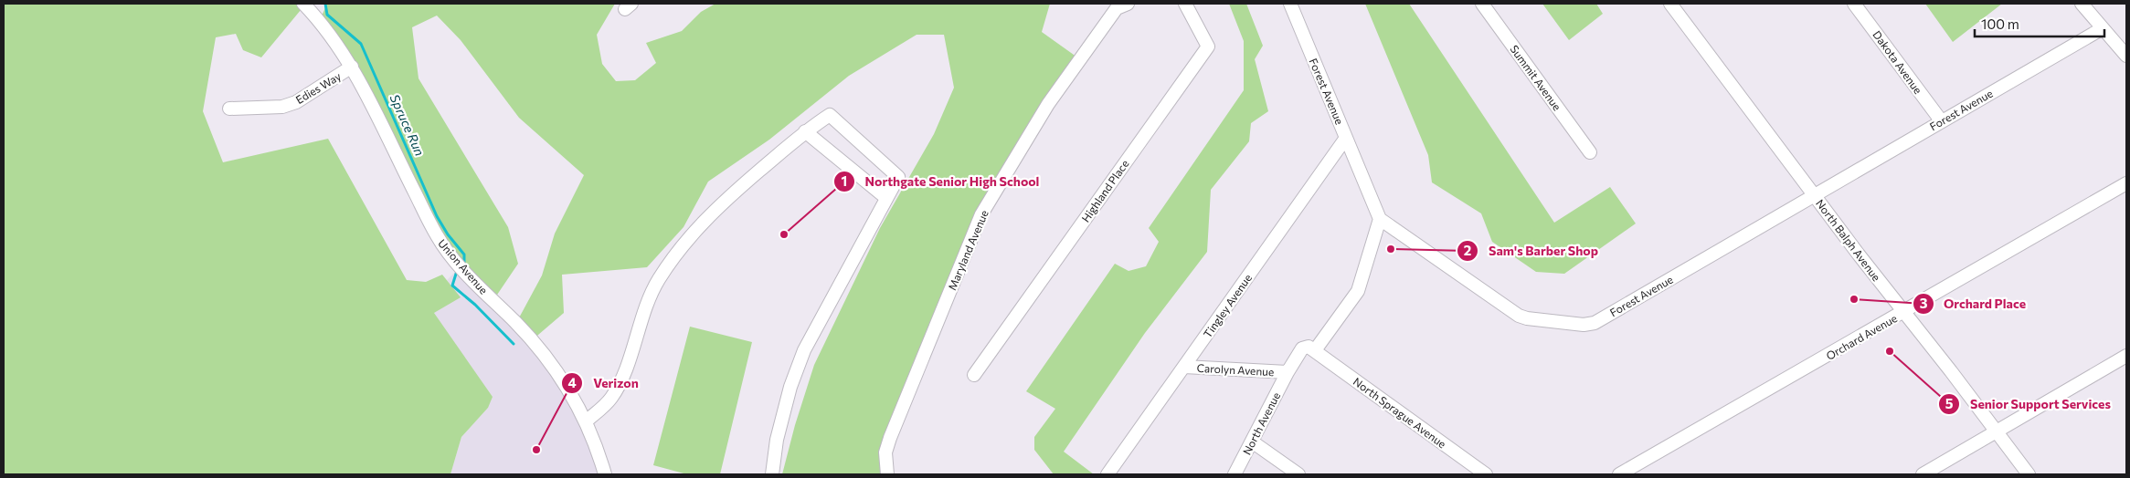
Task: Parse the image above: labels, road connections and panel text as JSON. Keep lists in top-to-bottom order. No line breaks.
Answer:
{"streets":{"street":["Dakota Avenue","Summit Avenue","Edies Way","Forest Avenue","Highland Place","North Balph Avenue","Maryland Avenue","Union Avenue","Tingley Avenue","Orchard Avenue","Carolyn Avenue","North Sprague Avenue","North Avenue"]},"crossings":[["Dakota Avenue","Forest Avenue"],["Edies Way","Union Avenue"],["Forest Avenue","North Balph Avenue"],["Forest Avenue","Tingley Avenue"],["North Balph Avenue","Orchard Avenue"],["Tingley Avenue","Carolyn Avenue"],["Carolyn Avenue","North Sprague Avenue"],["Carolyn Avenue","North Avenue"]],"water":["Spruce Run"],"places":["Northgate Senior High School","Sam's Barber Shop","Orchard Place","Senior Support Services","Verizon"],"scale_bar":"100 m"}
